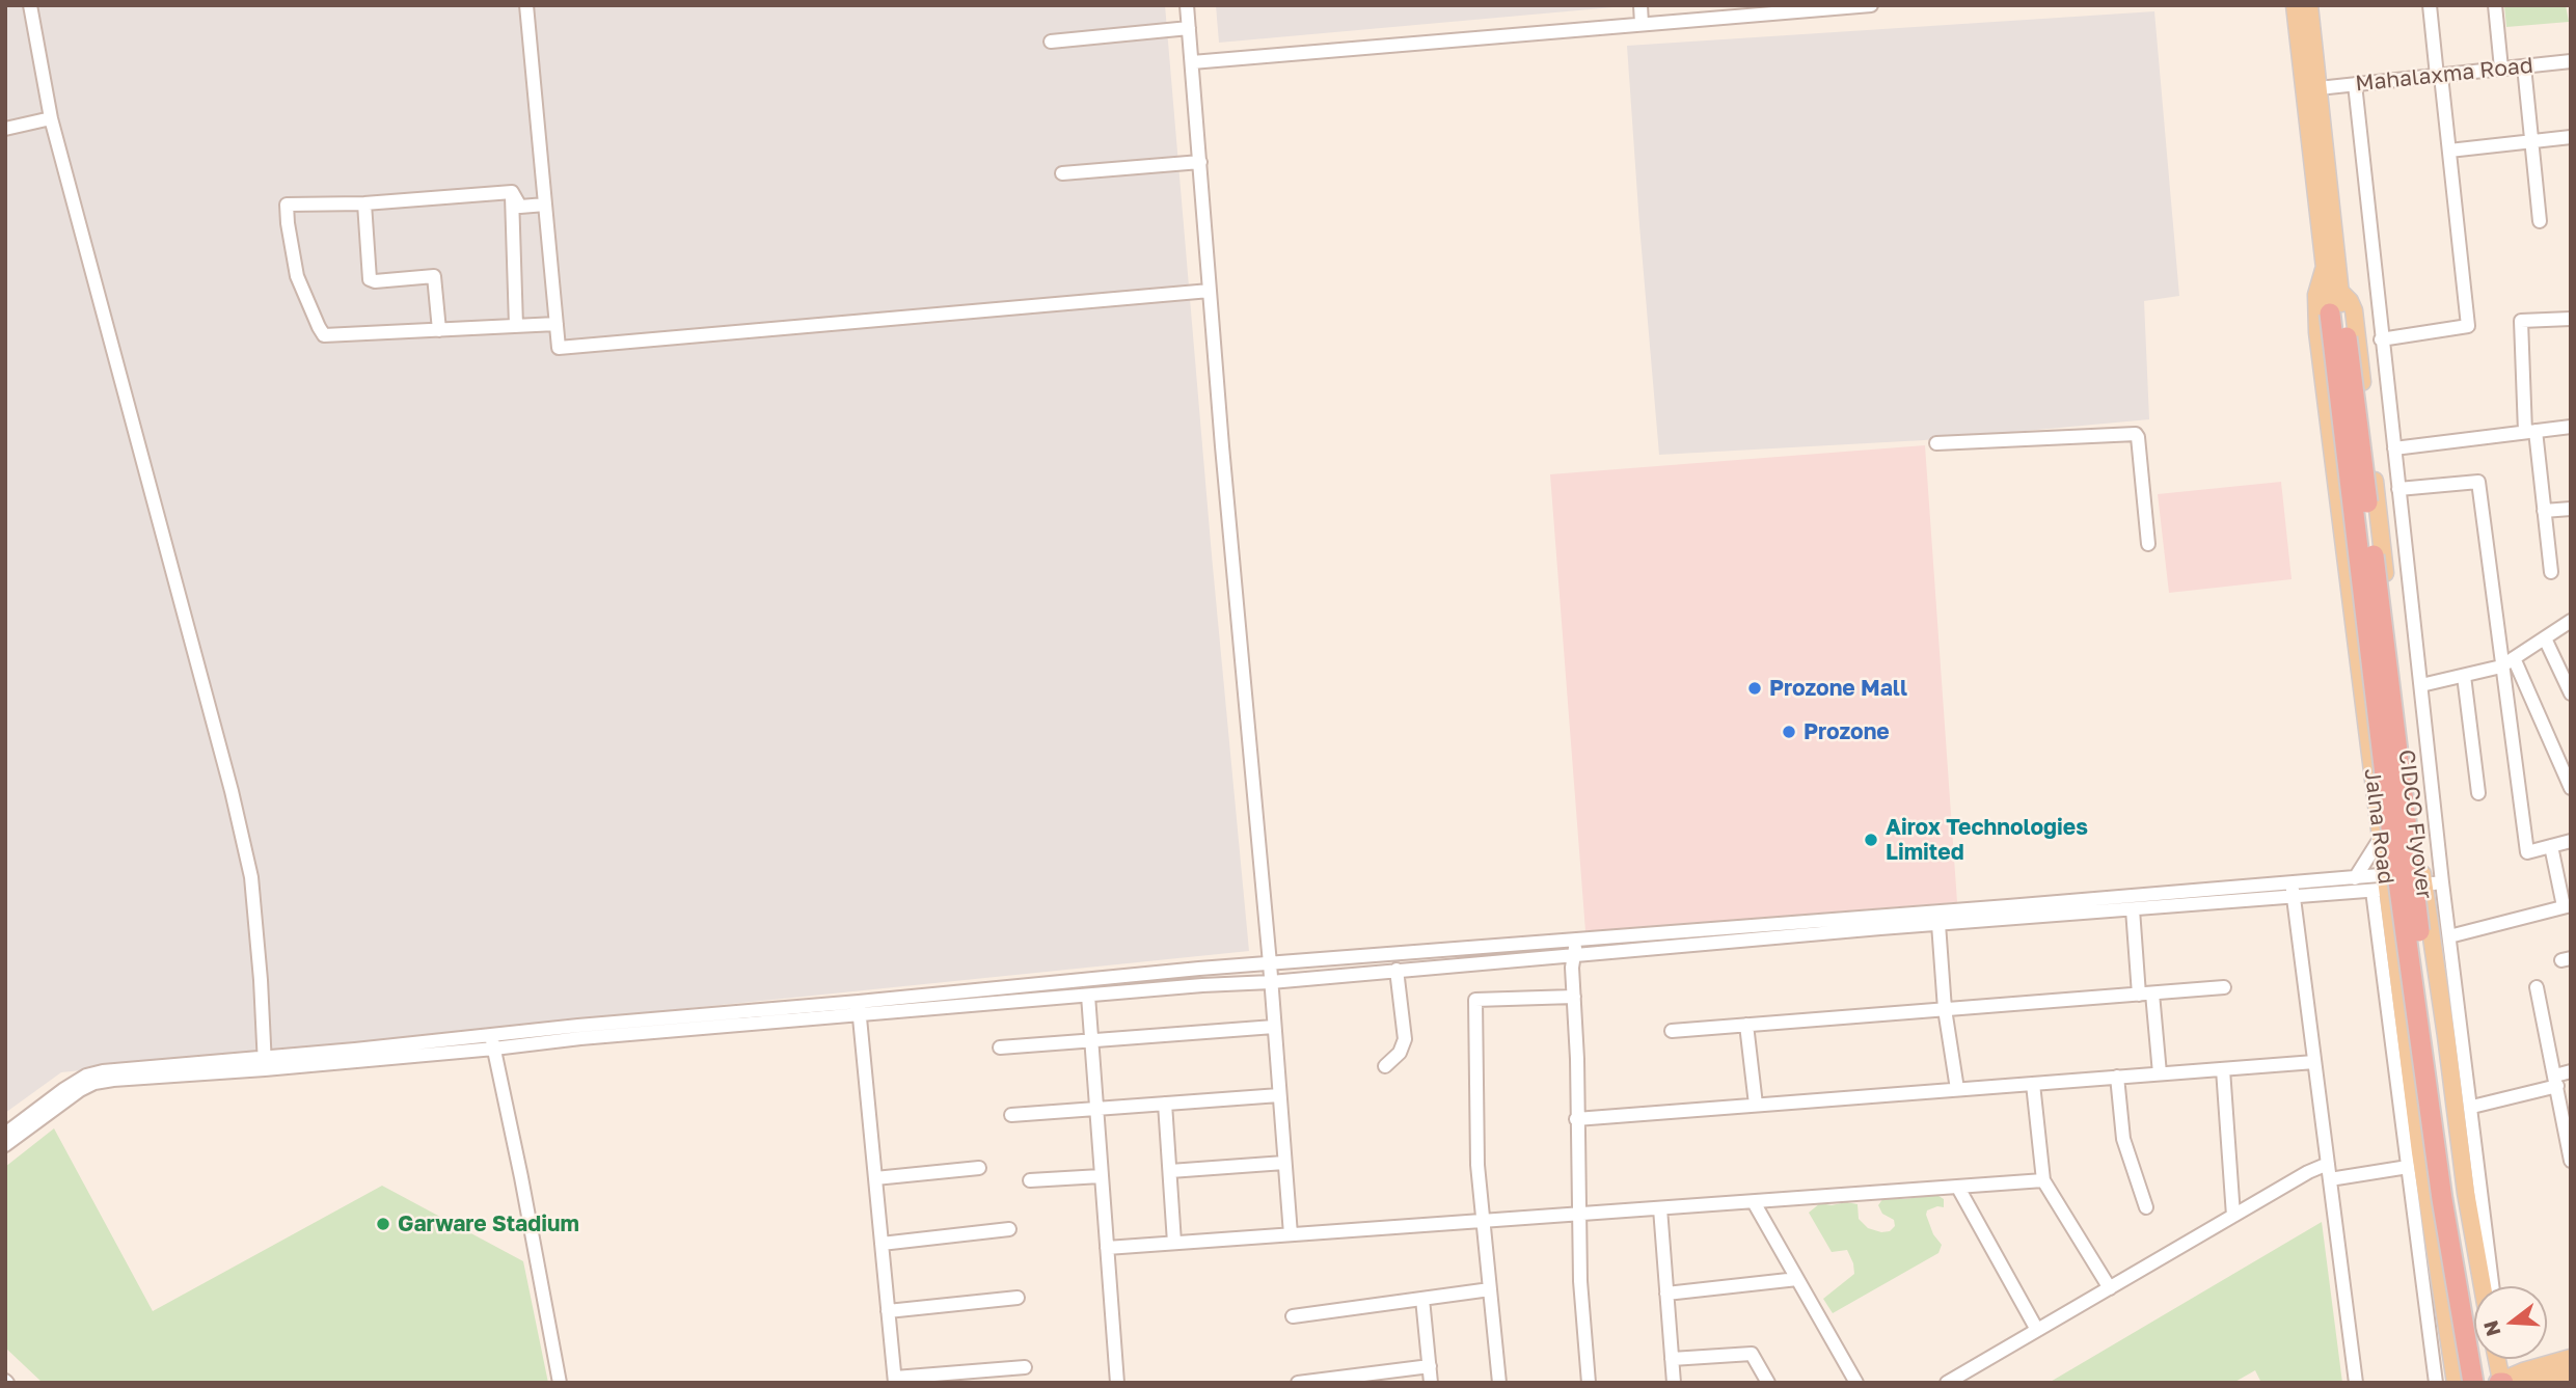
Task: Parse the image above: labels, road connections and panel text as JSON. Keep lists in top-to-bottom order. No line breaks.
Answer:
{"streets":{"highway":["CIDCO Flyover"],"main road":["Jalna Road"],"street":["Mahalaxma Road"]},"crossings":[["Mahalaxma Road","CIDCO Flyover"],["CIDCO Flyover","Jalna Road"]],"places":["Prozone Mall","Prozone","Airox Technologies Limited","Garware Stadium"],"north":"left"}
